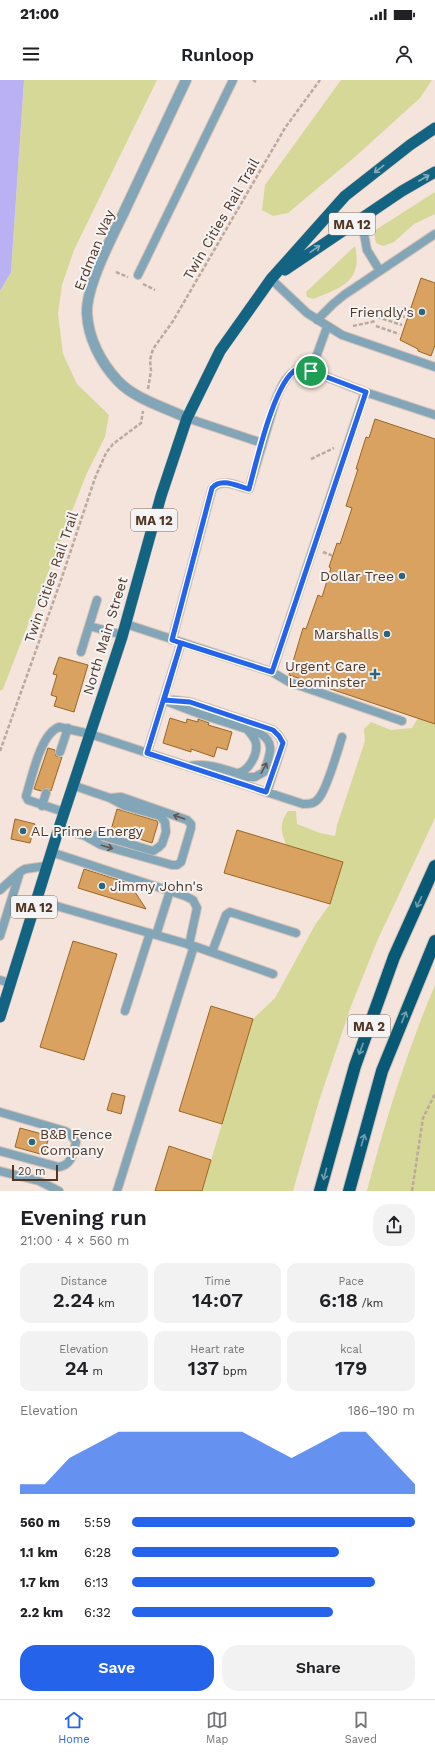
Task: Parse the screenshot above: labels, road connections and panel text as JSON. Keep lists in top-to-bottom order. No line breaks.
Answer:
{"streets":{"highway":["MA 12","North Main Street","MA 2"],"street":["Erdman Way"],"path":["Twin Cities Rail Trail"]},"crossings":[["Erdman Way","North Main Street"]],"places":{"other":["Friendly's","Dollar Tree","Marshalls","AL Prime Energy","Jimmy John's","B&B Fence Company"],"health":["Urgent Care Leominster"]},"scale_bar":"20 m","page":{"status":"21:00","header":"Runloop","scale":"20 m","heading":["Evening run","21:00 · 4 × 560 m"],"stats":[["Distance","2.24 km"],["Time","14:07"],["Pace","6:18 /km"],["Elevation","24 m"],["Heart rate","137 bpm"],["kcal","179"]],"chart":["Elevation","186–190 m"],"list":[{"name":"560 m","note":"5:59"},{"name":"1.1 km","note":"6:28"},{"name":"1.7 km","note":"6:13"},{"name":"2.2 km","note":"6:32"}],"buttons":["Save","Share"],"tabs":["Home","Map","Saved"]}}
